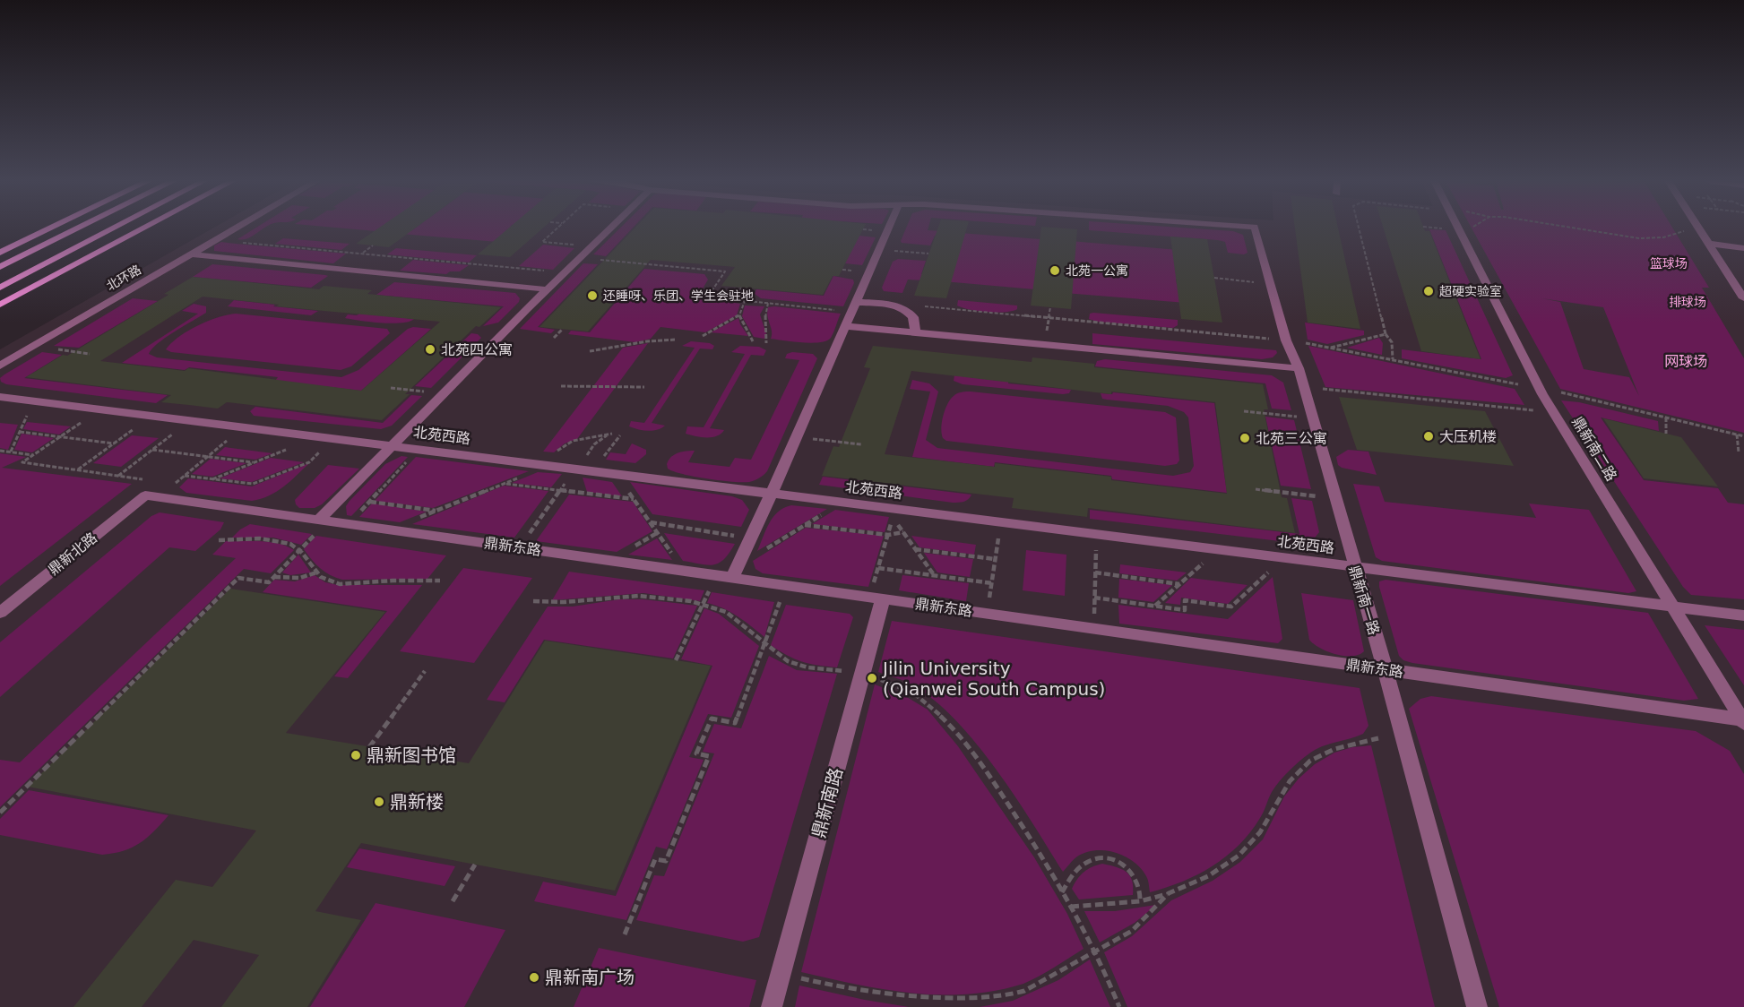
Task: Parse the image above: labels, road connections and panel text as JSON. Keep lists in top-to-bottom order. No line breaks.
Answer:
{"streets":{"lane":["北环路","北苑西路","鼎新南二路","鼎新东路","鼎新北路","鼎新南一路","鼎新南路"]},"crossings":[["北苑西路","鼎新南二路"],["北苑西路","鼎新南一路"],["鼎新南二路","鼎新东路"],["鼎新东路","鼎新北路"],["鼎新东路","鼎新南一路"],["鼎新东路","鼎新南路"]],"parks":["篮球场","排球场","网球场"],"places":["北苑一公寓","超硬实验室","还睡呀、乐团、学生会驻地","北苑四公寓","大压机楼","北苑三公寓","Jilin University (Qianwei South Campus)","鼎新图书馆","鼎新楼","鼎新南广场"]}
